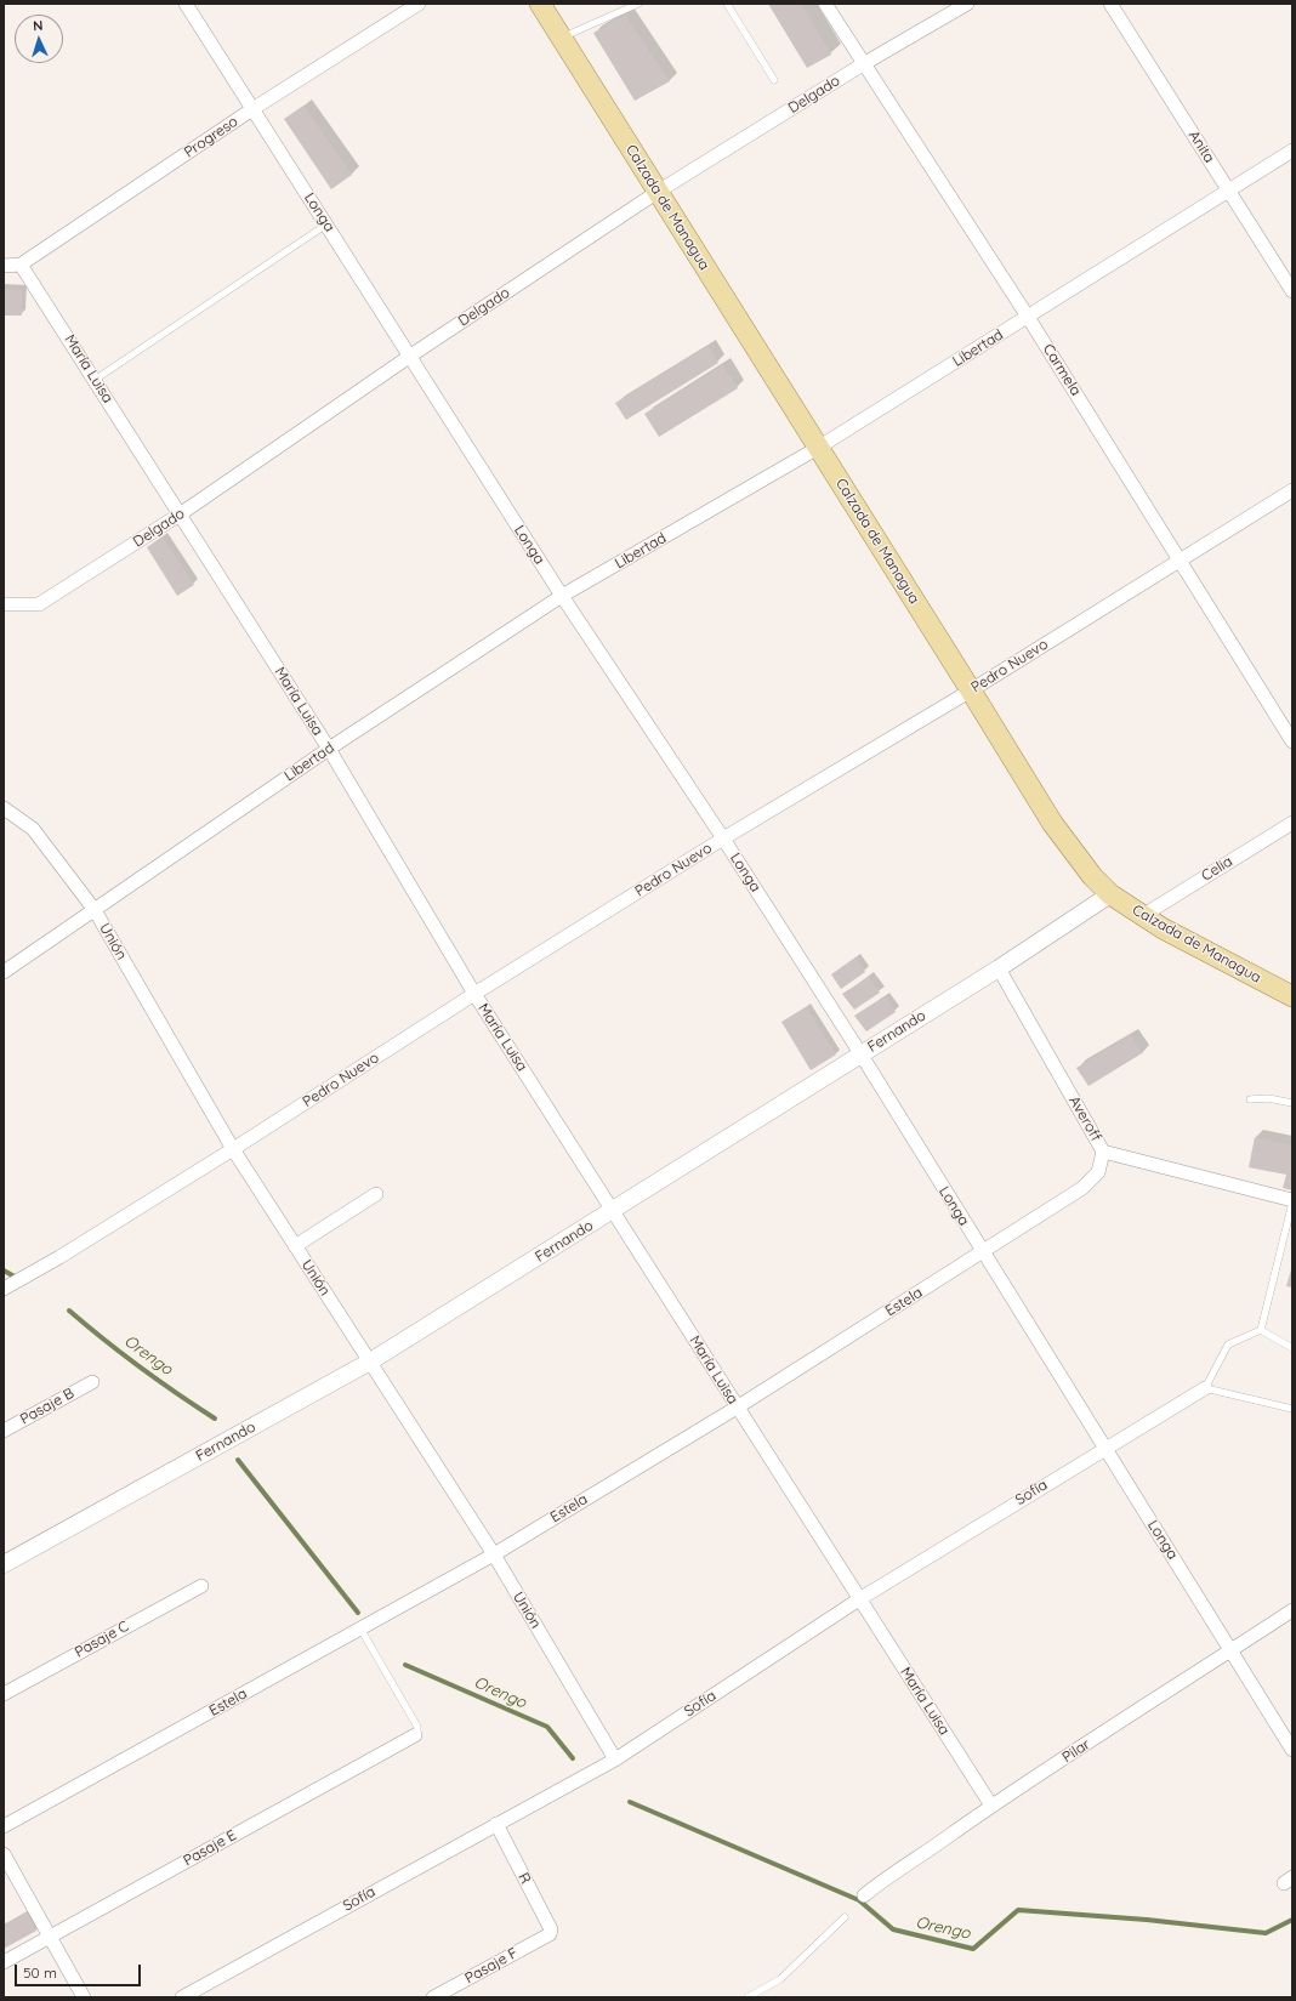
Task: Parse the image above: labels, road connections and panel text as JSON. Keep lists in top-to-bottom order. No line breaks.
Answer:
{"streets":{"main road":["Calzada de Managua"],"street":["Delgado","Progreso","Anita","Longa","Libertad","María Luisa","Carmela","Pedro Nuevo","Celia","Unión","Fernando","Averoff","Estela","Pasaje B","Sofía","Pasaje C","Pilar","Pasaje E","R","Pasaje F"]},"crossings":[["Delgado","Calzada de Managua"],["Delgado","Longa"],["Delgado","María Luisa"],["Delgado","Carmela"],["Progreso","Longa"],["Progreso","María Luisa"],["Anita","Libertad"],["Calzada de Managua","Libertad"],["Calzada de Managua","Pedro Nuevo"],["Calzada de Managua","Celia"],["Calzada de Managua","Fernando"],["Longa","Libertad"],["Longa","Pedro Nuevo"],["Longa","Fernando"],["Longa","Estela"],["Longa","Sofía"],["Longa","Pilar"],["Libertad","María Luisa"],["Libertad","Carmela"],["Libertad","Unión"],["María Luisa","Pedro Nuevo"],["María Luisa","Fernando"],["María Luisa","Estela"],["María Luisa","Sofía"],["María Luisa","Pilar"],["Carmela","Pedro Nuevo"],["Pedro Nuevo","Unión"],["Unión","Fernando"],["Unión","Estela"],["Unión","Sofía"],["Fernando","Averoff"],["Averoff","Estela"],["Sofía","R"],["R","Pasaje F"]],"water":["Orengo"],"scale_bar":"50 m","north":"top"}
